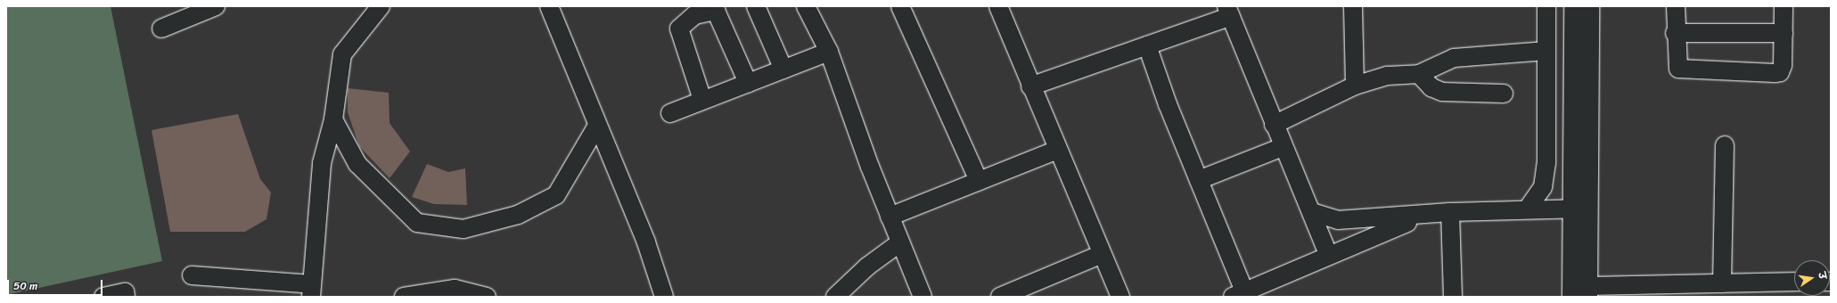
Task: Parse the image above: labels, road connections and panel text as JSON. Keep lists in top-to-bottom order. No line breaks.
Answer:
{"scale_bar":"50 m","north":"right"}
